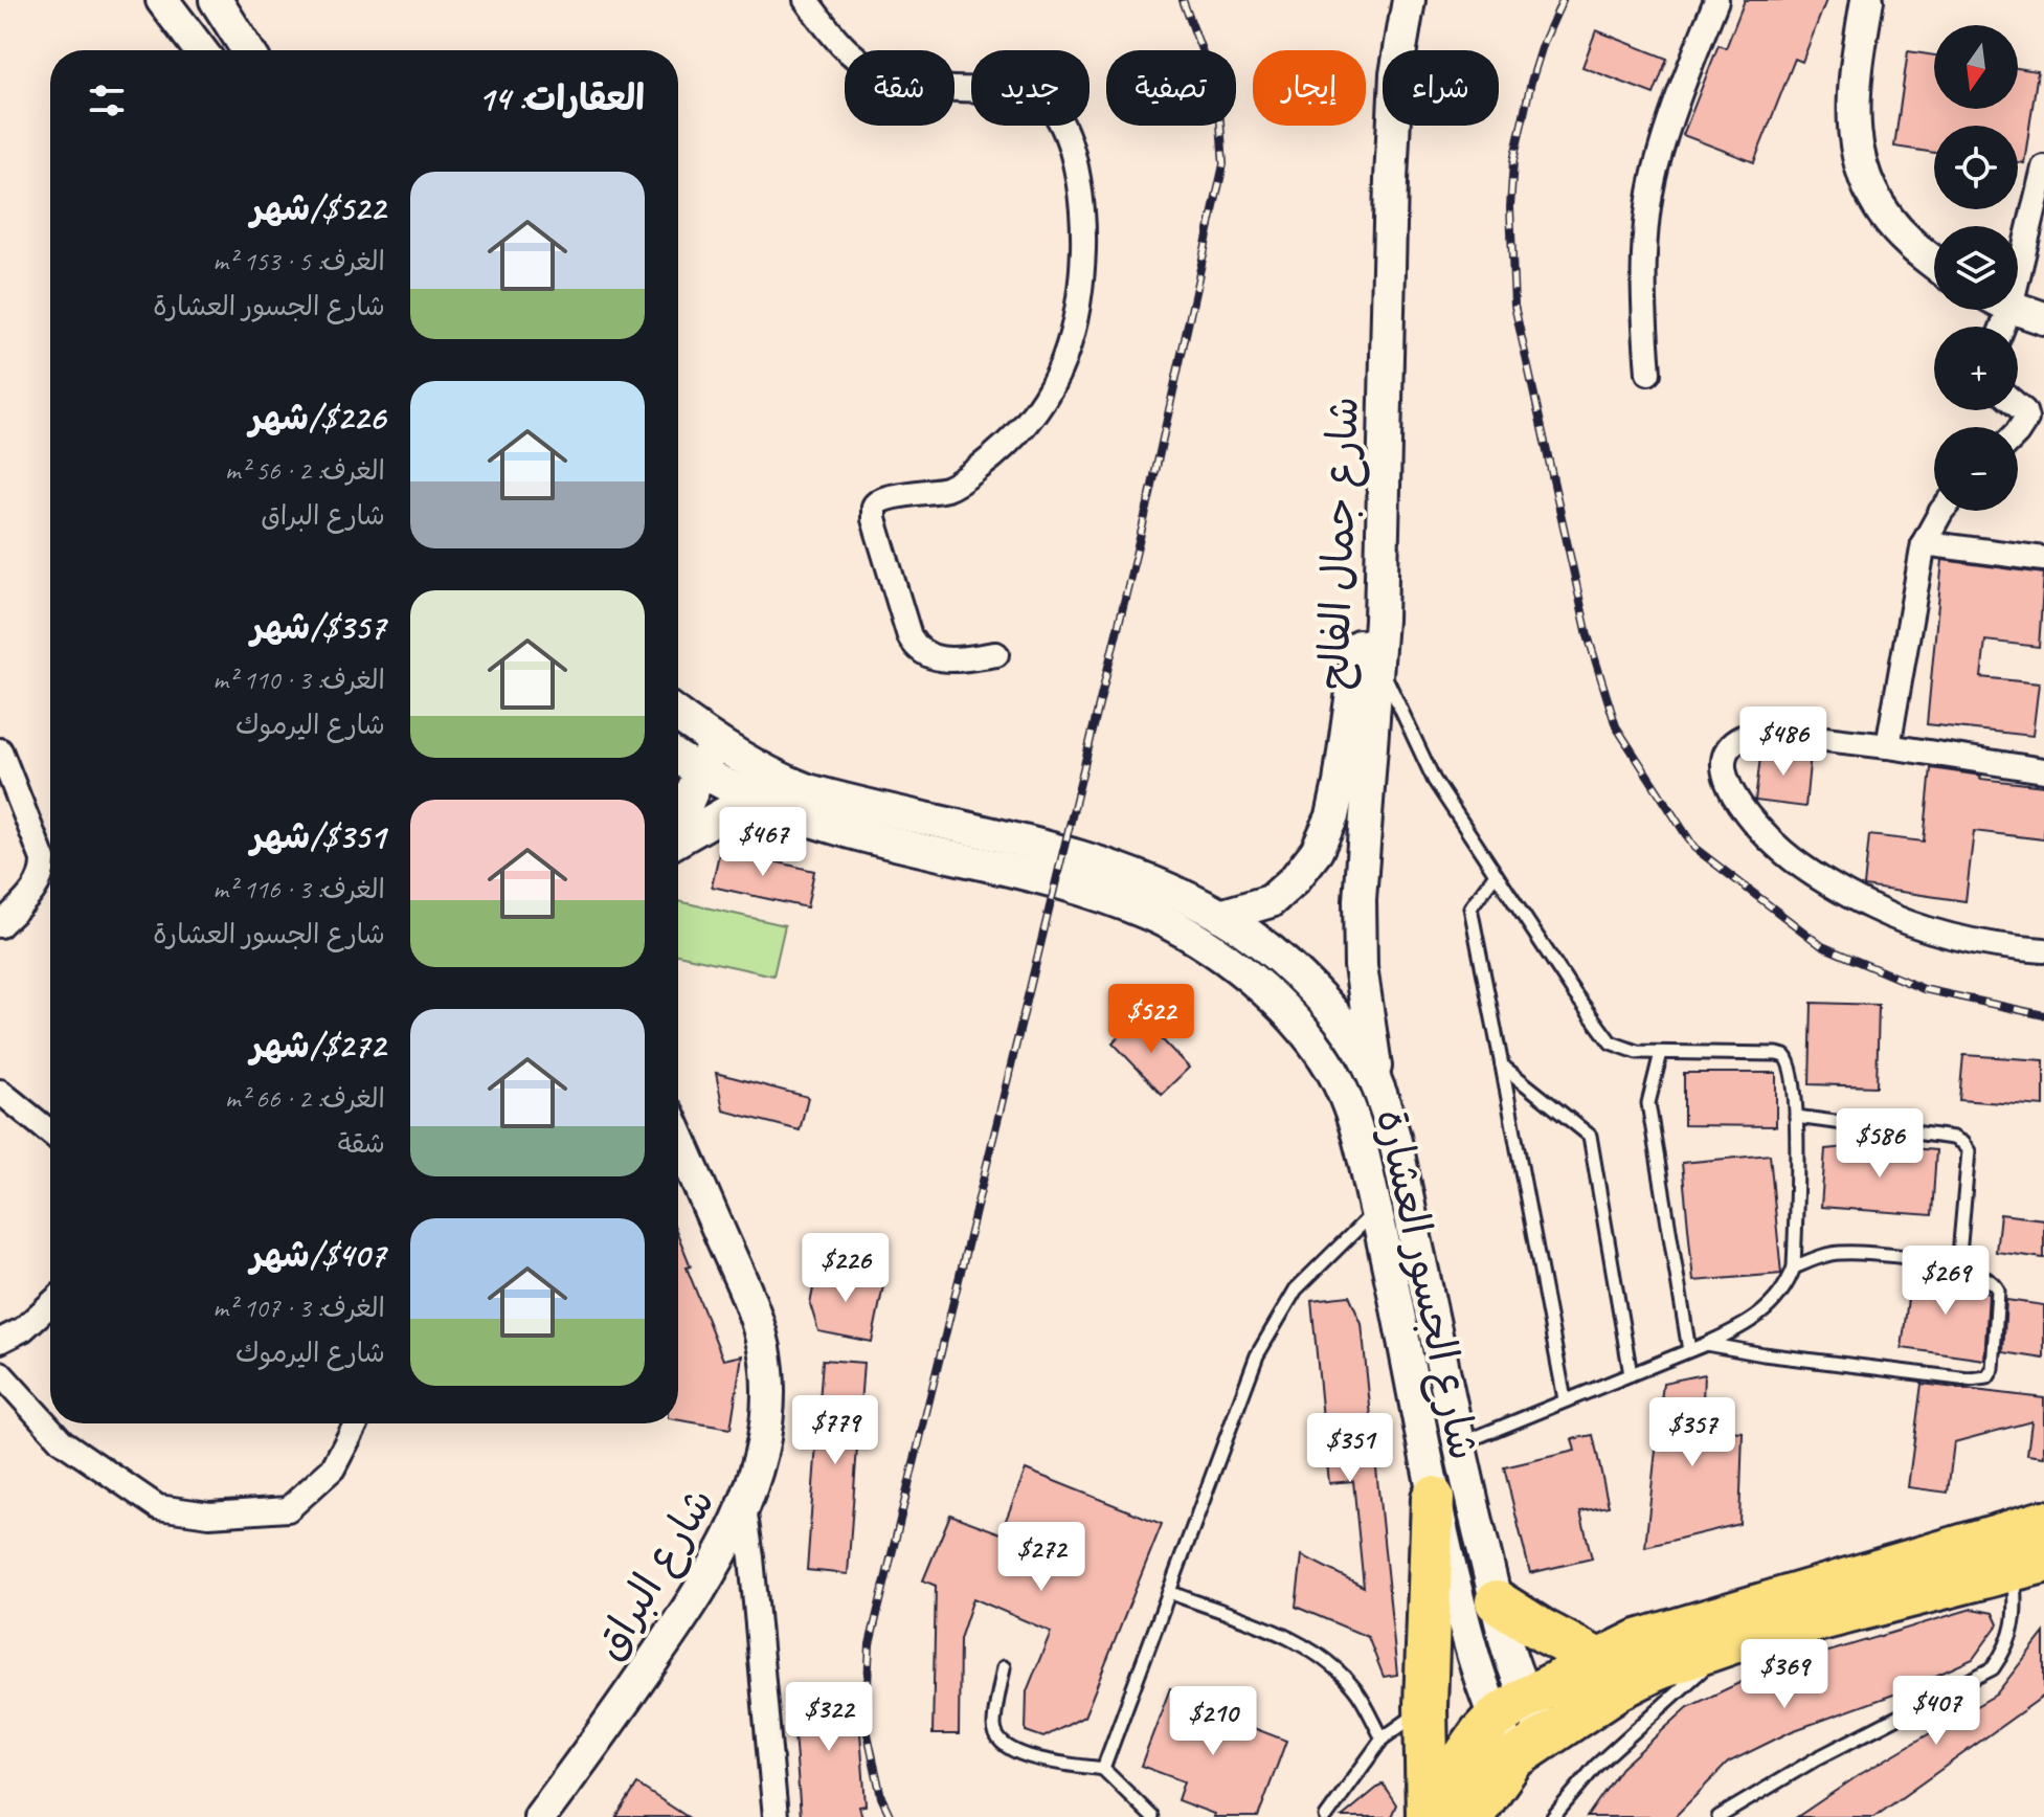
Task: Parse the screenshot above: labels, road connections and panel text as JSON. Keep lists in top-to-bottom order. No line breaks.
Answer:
{"streets":{"street":["شارع جمال الفالح","شارع الجسور العشارة","شارع البراق"]},"crossings":[["شارع جمال الفالح","شارع الجسور العشارة"]],"north":"bottom","page":{"map_buttons":["+","−"],"chip":["شراء","إيجار","تصفية","جديد","شقة"],"heading":"العقارات: 14","list":[{"name":"$522/شهر","note":"الغرف: 5 · 153 m² · شارع الجسور العشارة"},{"name":"$226/شهر","note":"الغرف: 2 · 56 m² · شارع البراق"},{"name":"$357/شهر","note":"الغرف: 3 · 110 m² · شارع اليرموك"},{"name":"$351/شهر","note":"الغرف: 3 · 116 m² · شارع الجسور العشارة"},{"name":"$272/شهر","note":"الغرف: 2 · 66 m² · شقة"},{"name":"$407/شهر","note":"الغرف: 3 · 107 m² · شارع اليرموك"}],"price":["$486","$467","$522","$586","$226","$269","$779","$357","$351","$272","$369","$407","$322","$210"]}}
